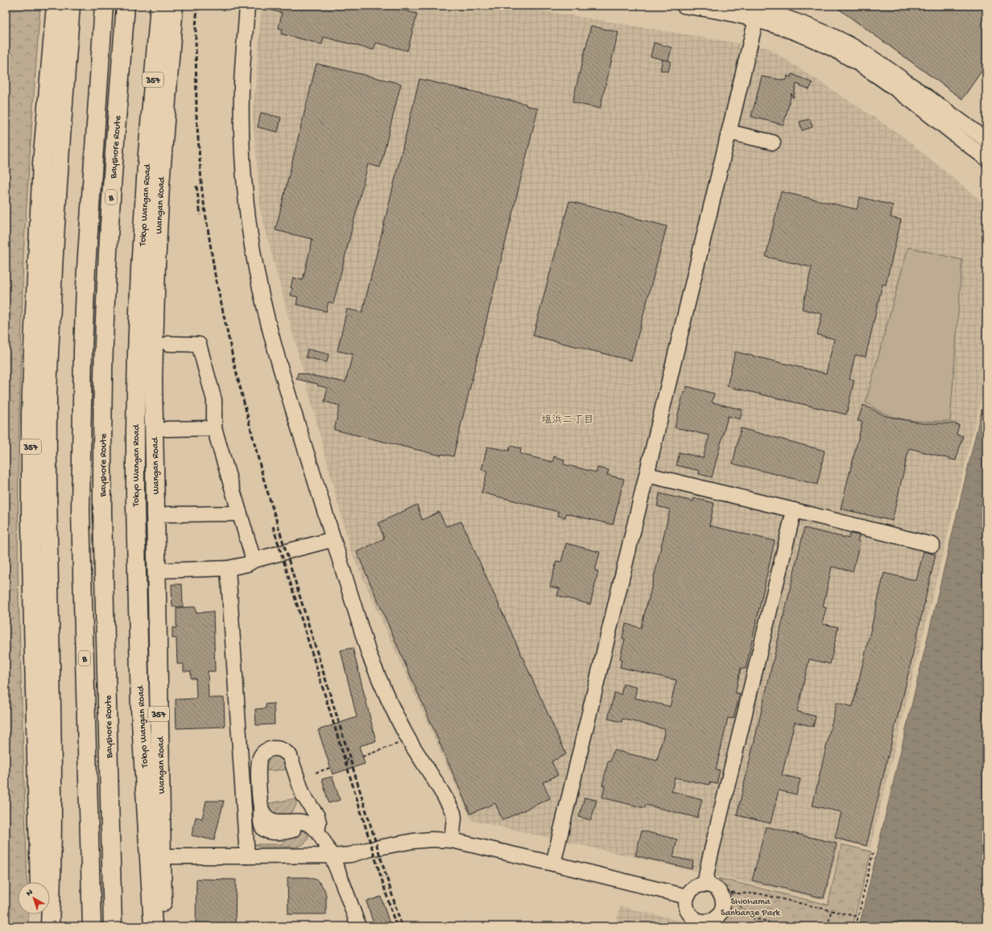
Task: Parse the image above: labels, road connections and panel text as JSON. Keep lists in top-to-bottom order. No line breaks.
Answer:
{"streets":{"highway":["357","Bayshore Route","B","Tokyo Wangan Road","Wangan Road"]},"districts":["塩浜二丁目"],"parks":["Shiohama Sanbanze Park"],"north":"top left"}
